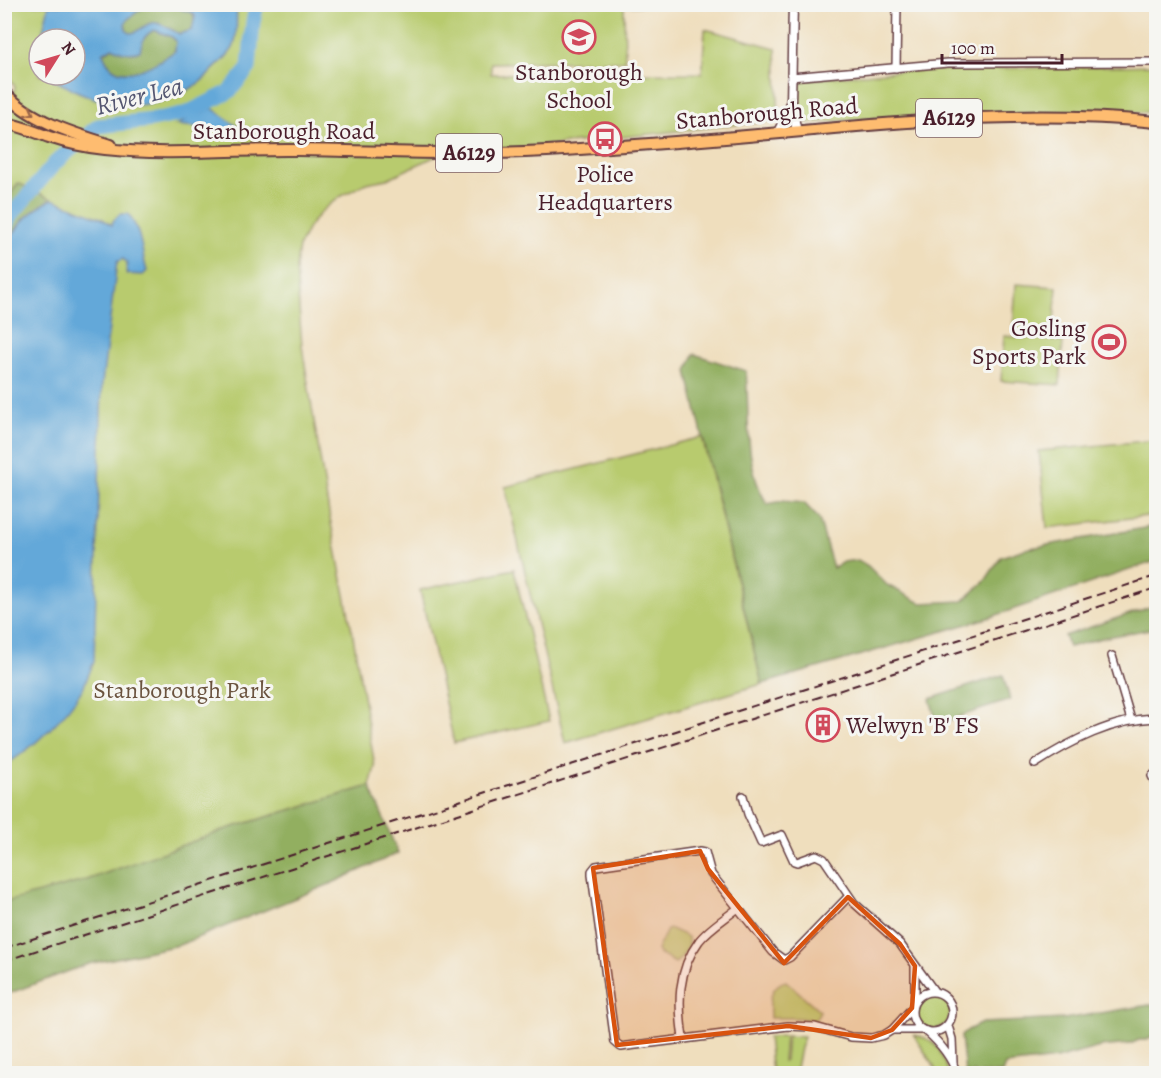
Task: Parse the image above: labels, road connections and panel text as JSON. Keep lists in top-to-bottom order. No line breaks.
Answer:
{"streets":{"main road":["Stanborough Road","A6129"]},"crossings":[["Stanborough Road","A6129"]],"water":["River Lea"],"parks":["Stanborough Park"],"places":{"school or university":["Stanborough School"],"bus stop":["Police Headquarters"],"sports":["Gosling Sports Park"],"building":["Welwyn 'B' FS"]},"scale_bar":"100 m","north":"top right"}
